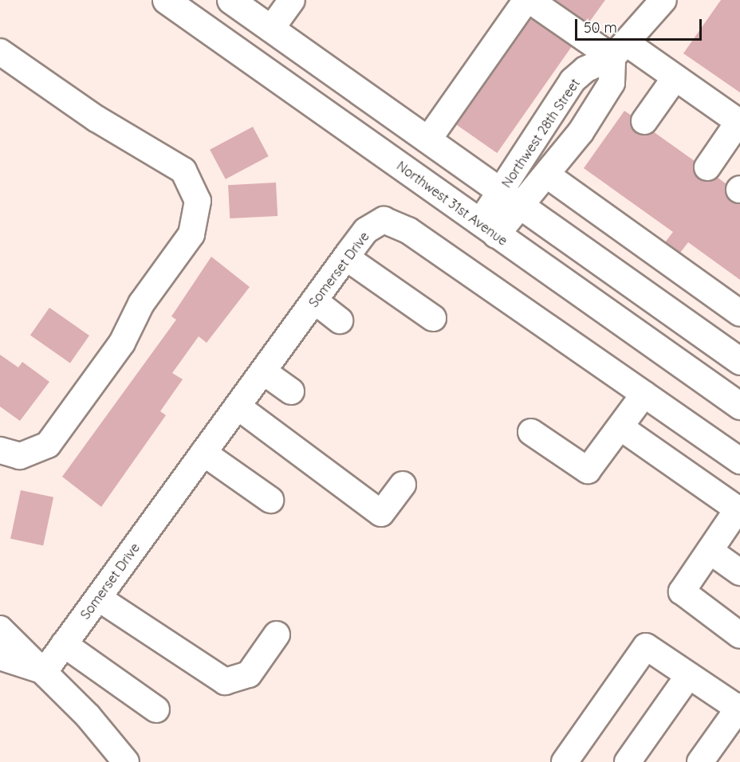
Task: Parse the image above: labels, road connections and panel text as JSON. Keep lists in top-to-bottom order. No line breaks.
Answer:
{"streets":{"main road":["Northwest 31st Avenue"],"street":["Northwest 28th Street","Somerset Drive"]},"crossings":[["Northwest 28th Street","Northwest 31st Avenue"]],"scale_bar":"50 m"}
